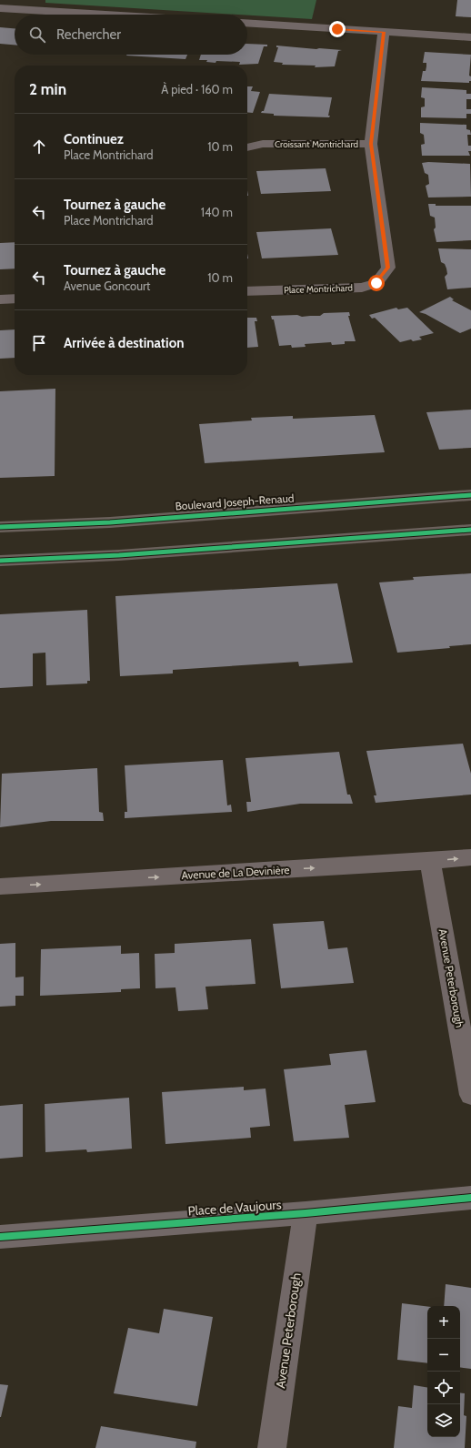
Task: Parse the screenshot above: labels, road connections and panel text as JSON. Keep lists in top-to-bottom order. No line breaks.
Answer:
{"streets":{"street":["Croissant Montrichard","Place Montrichard","Boulevard Joseph-Renaud","Avenue de La Devinière","Avenue Peterborough","Place de Vaujours"]},"crossings":[["Croissant Montrichard","Place Montrichard"],["Avenue de La Devinière","Avenue Peterborough"],["Avenue Peterborough","Place de Vaujours"]],"one_way":["Avenue de La Devinière"],"page":{"search":"Rechercher","heading":["2 min","À pied · 160 m"],"list":[["Continuez","Place Montrichard","10 m"],["Tournez à gauche","Place Montrichard","140 m"],["Tournez à gauche","Avenue Goncourt","10 m"],"Arrivée à destination"],"map_buttons":["+","−"]}}
